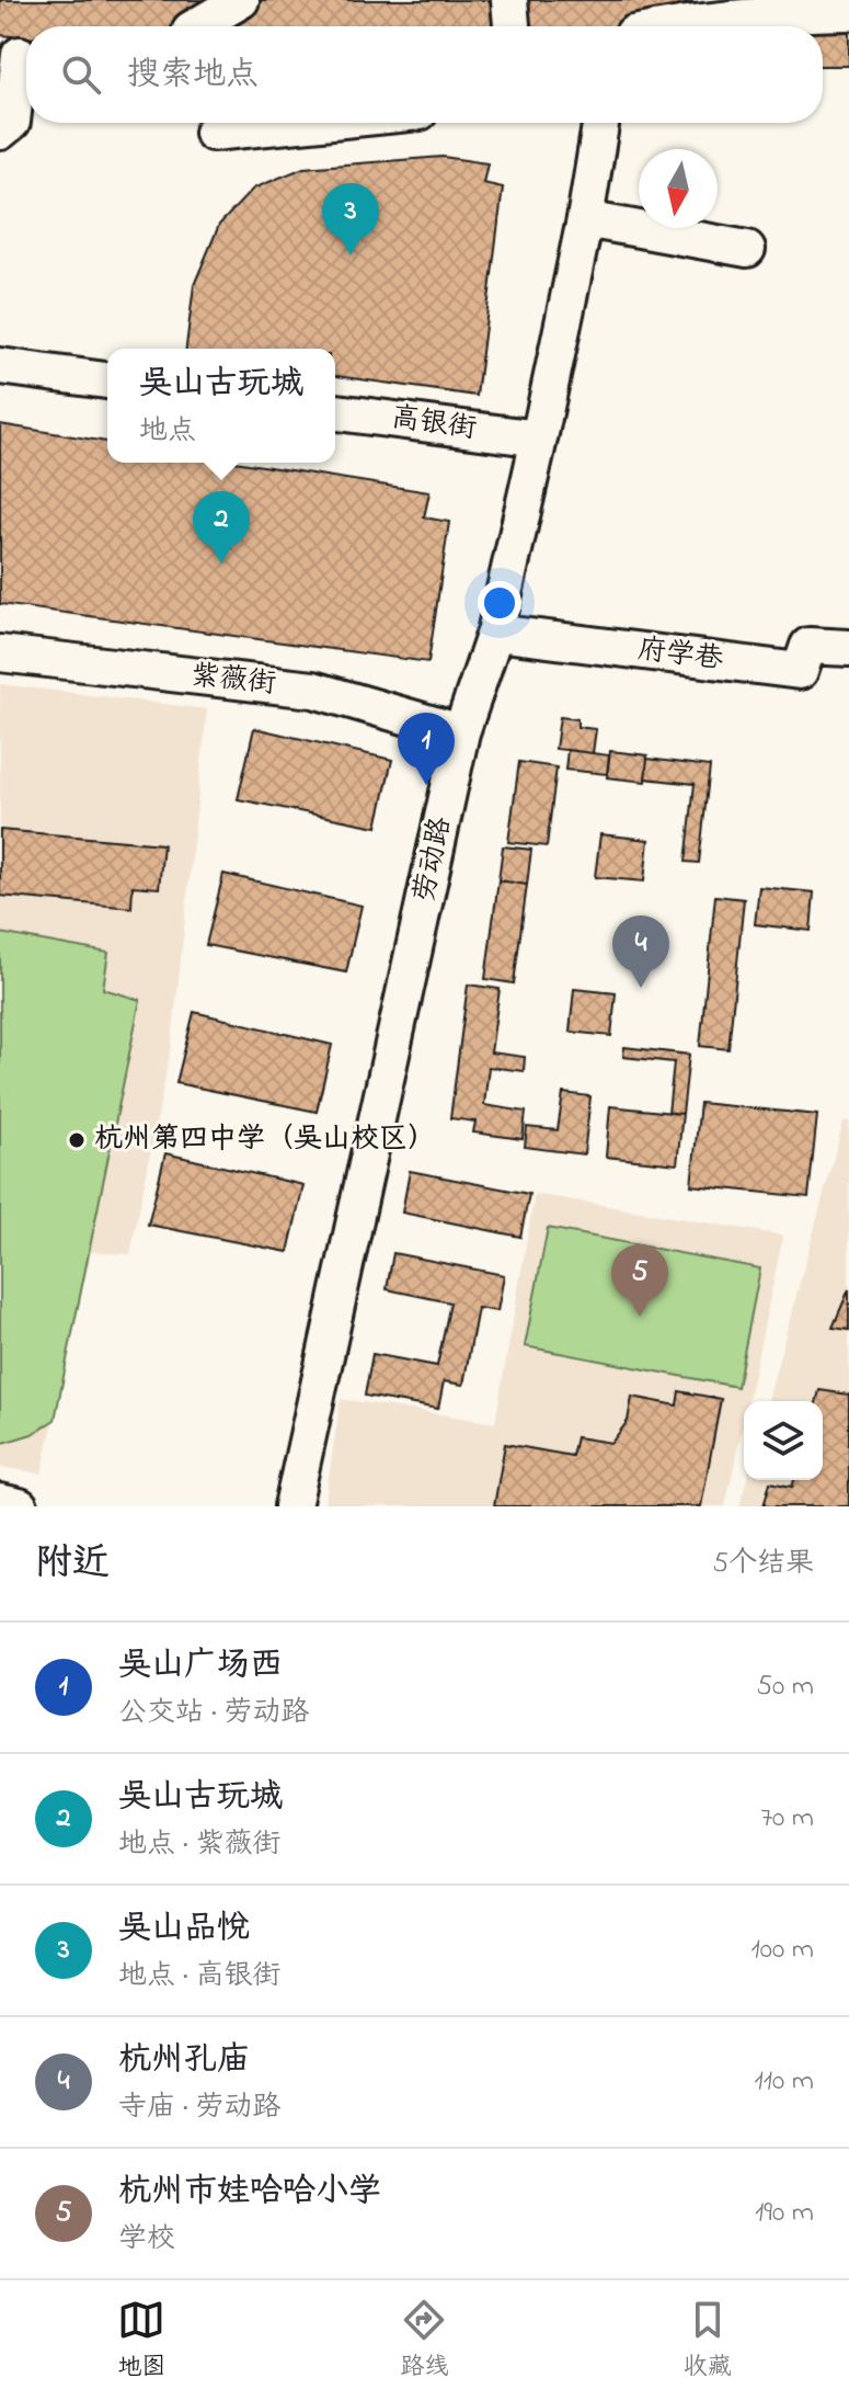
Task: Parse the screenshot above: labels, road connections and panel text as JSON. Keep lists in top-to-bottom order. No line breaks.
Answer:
{"streets":{"street":["高银街","府学巷","紫薇街","劳动路"]},"crossings":[["高银街","劳动路"],["府学巷","劳动路"],["紫薇街","劳动路"]],"places":["杭州第四中学（吴山校区）"],"north":"bottom","page":{"search":"搜索地点","pins":["3","2","1","4","5"],"popup":["吴山古玩城","地点"],"heading":["附近","5个结果"],"list":[{"mark":"1","name":"吴山广场西","note":"公交站 · 劳动路","value":"50 m"},{"mark":"2","name":"吴山古玩城","note":"地点 · 紫薇街","value":"70 m"},{"mark":"3","name":"吴山品悦","note":"地点 · 高银街","value":"100 m"},{"mark":"4","name":"杭州孔庙","note":"寺庙 · 劳动路","value":"110 m"},{"mark":"5","name":"杭州市娃哈哈小学","note":"学校","value":"190 m"}],"nav":["地图","路线","收藏"]}}
